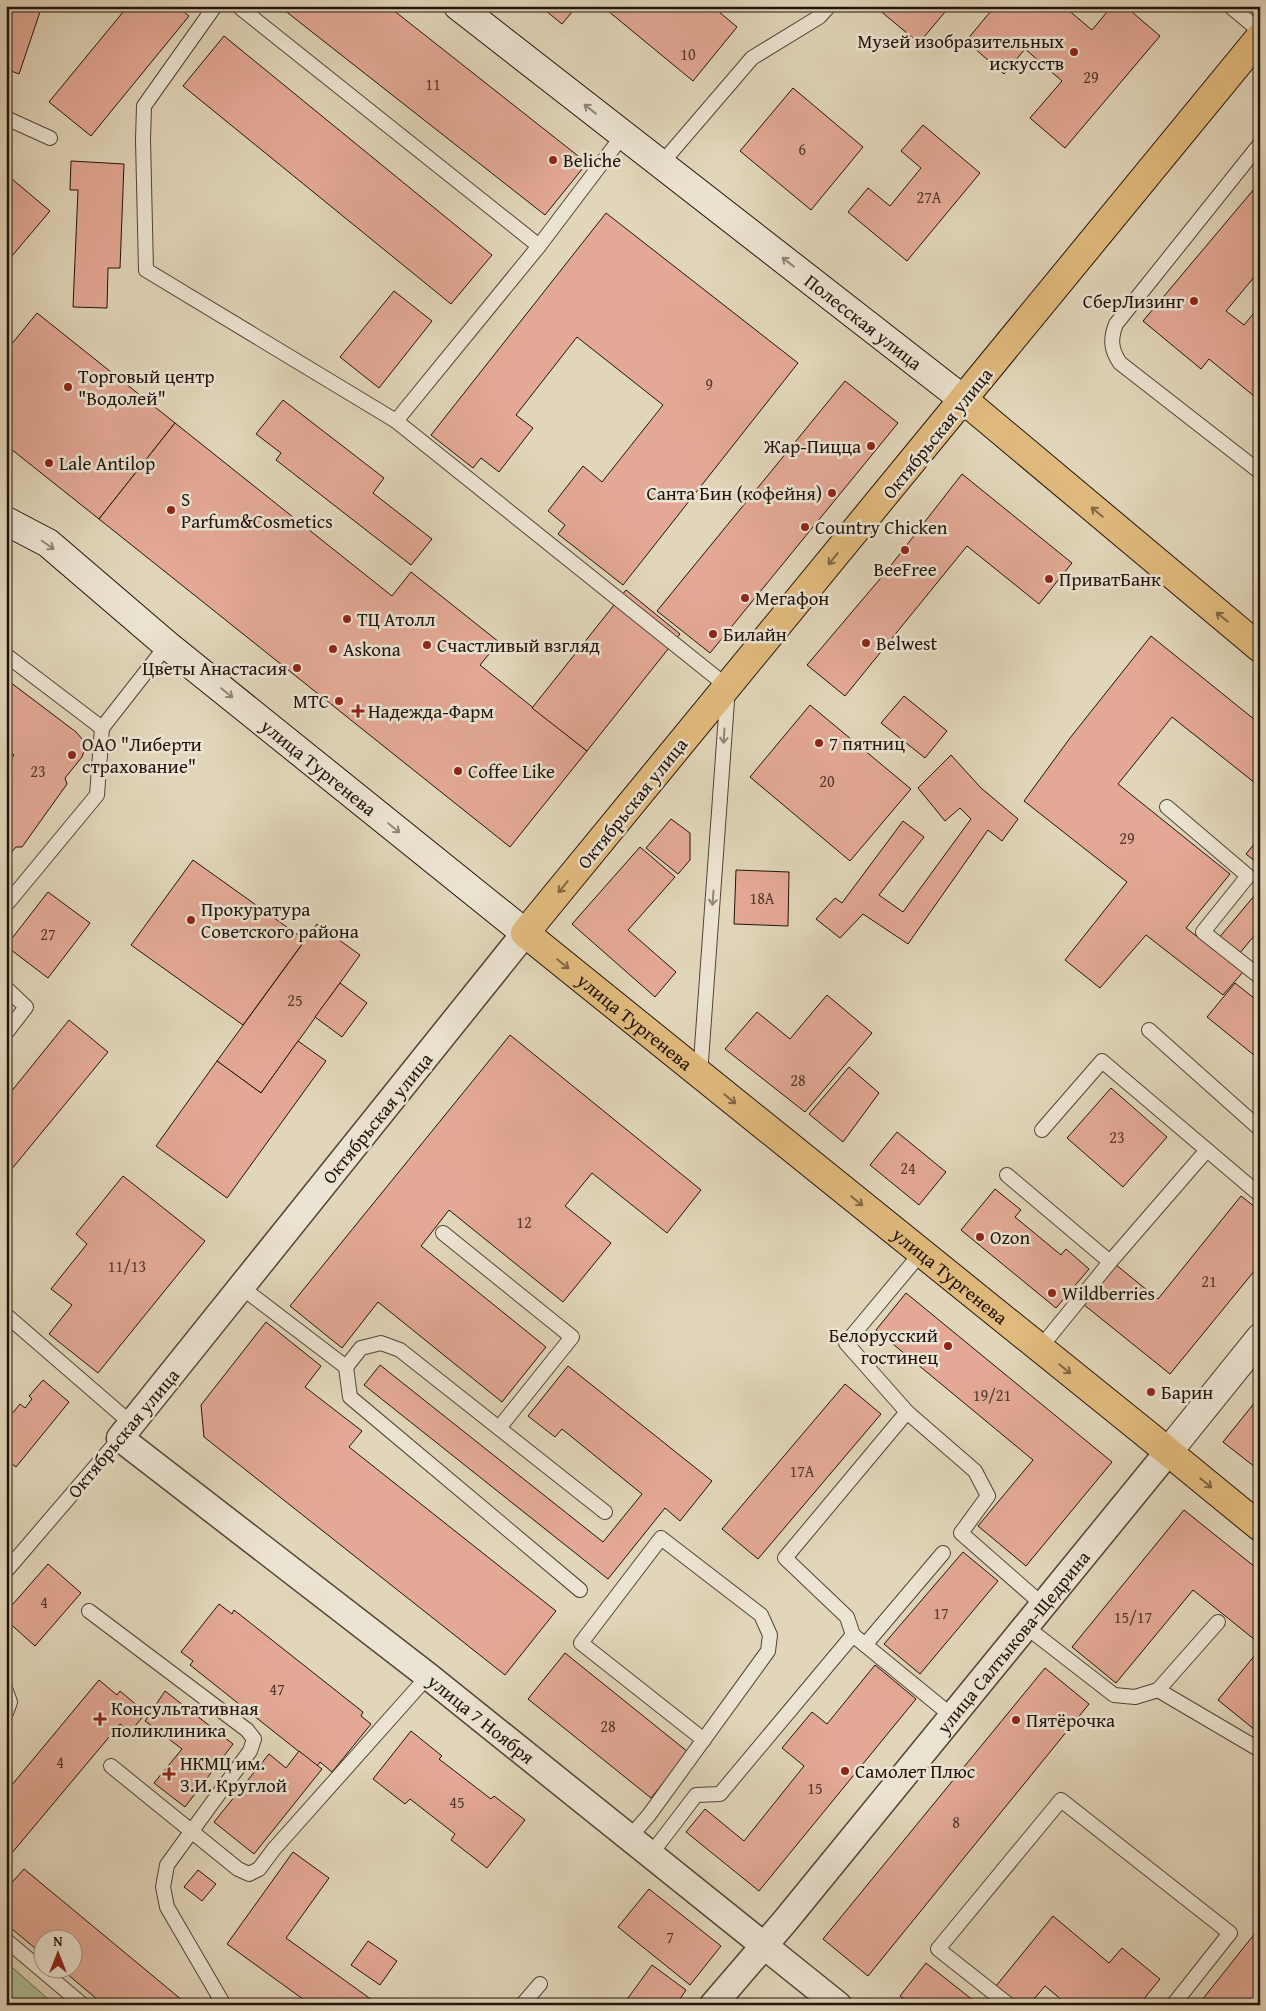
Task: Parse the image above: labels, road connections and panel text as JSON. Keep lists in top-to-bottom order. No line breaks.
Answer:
{"streets":{"main road":["Полесская улица","Октябрьская улица","улица Тургенева","улица Салтыкова-Щедрина"],"street":["улица 7 Ноября"]},"crossings":[["Полесская улица","Октябрьская улица"],["Октябрьская улица","улица Тургенева"],["Октябрьская улица","улица 7 Ноября"],["улица Тургенева","улица Салтыкова-Щедрина"],["улица Салтыкова-Щедрина","улица 7 Ноября"]],"one_way":["Полесская улица","улица Тургенева"],"places":{"other":["Музей изобразительных искусств","Beliche","СберЛизинг","Торговый центр \"Водолей\"","Жар-Пицца","Lale Antilop","Санта Бин (кофейня)","S Parfum&Cosmetics","Country Chicken","BeeFree","ПриватБанк","Мегафон","ТЦ Атолл","Билайн","Belwest","Счастливый взгляд","Askona","Цветы Анастасия","МТС","7 пятниц","ОАО \"Либерти страхование\"","Coffee Like","Прокуратура Советского района","Ozon","Wildberries","Белорусский гостинец","Барин","Пятёрочка","Самолет Плюс"],"health":["Надежда-Фарм","Консультативная поликлиника","НКМЦ им. З.И. Круглой"]},"house_numbers":["10","29","11","6","27А","9","23","20","29","18А","27","25","28","23","24","12","11/13","21","19/21","17А","4","17","15/17","47","28","4","15","45","8","7"],"north":"top"}
